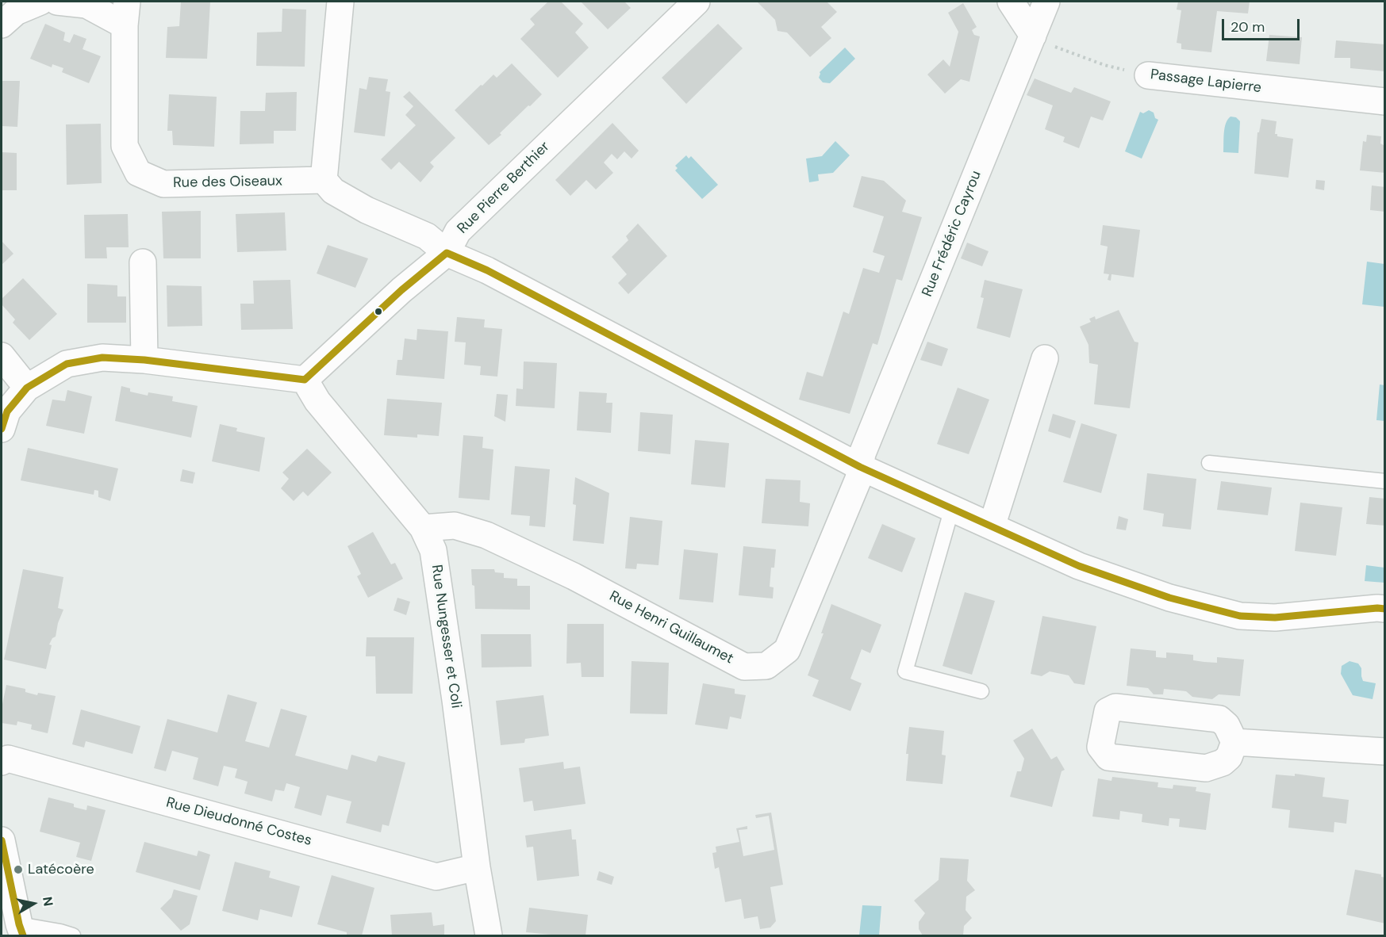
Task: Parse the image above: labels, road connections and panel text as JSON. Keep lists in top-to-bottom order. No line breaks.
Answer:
{"streets":{"street":["Passage Lapierre","Rue des Oiseaux","Rue Pierre Berthier","Rue Frédéric Cayrou","Rue Henri Guillaumet","Rue Nungesser et Coli","Rue Dieudonné Costes"]},"crossings":[["Passage Lapierre","Rue Frédéric Cayrou"],["Rue Pierre Berthier","Rue Nungesser et Coli"],["Rue Frédéric Cayrou","Rue Henri Guillaumet"],["Rue Henri Guillaumet","Rue Nungesser et Coli"],["Rue Nungesser et Coli","Rue Dieudonné Costes"]],"places":["Latécoère"],"scale_bar":"20 m","north":"right"}
